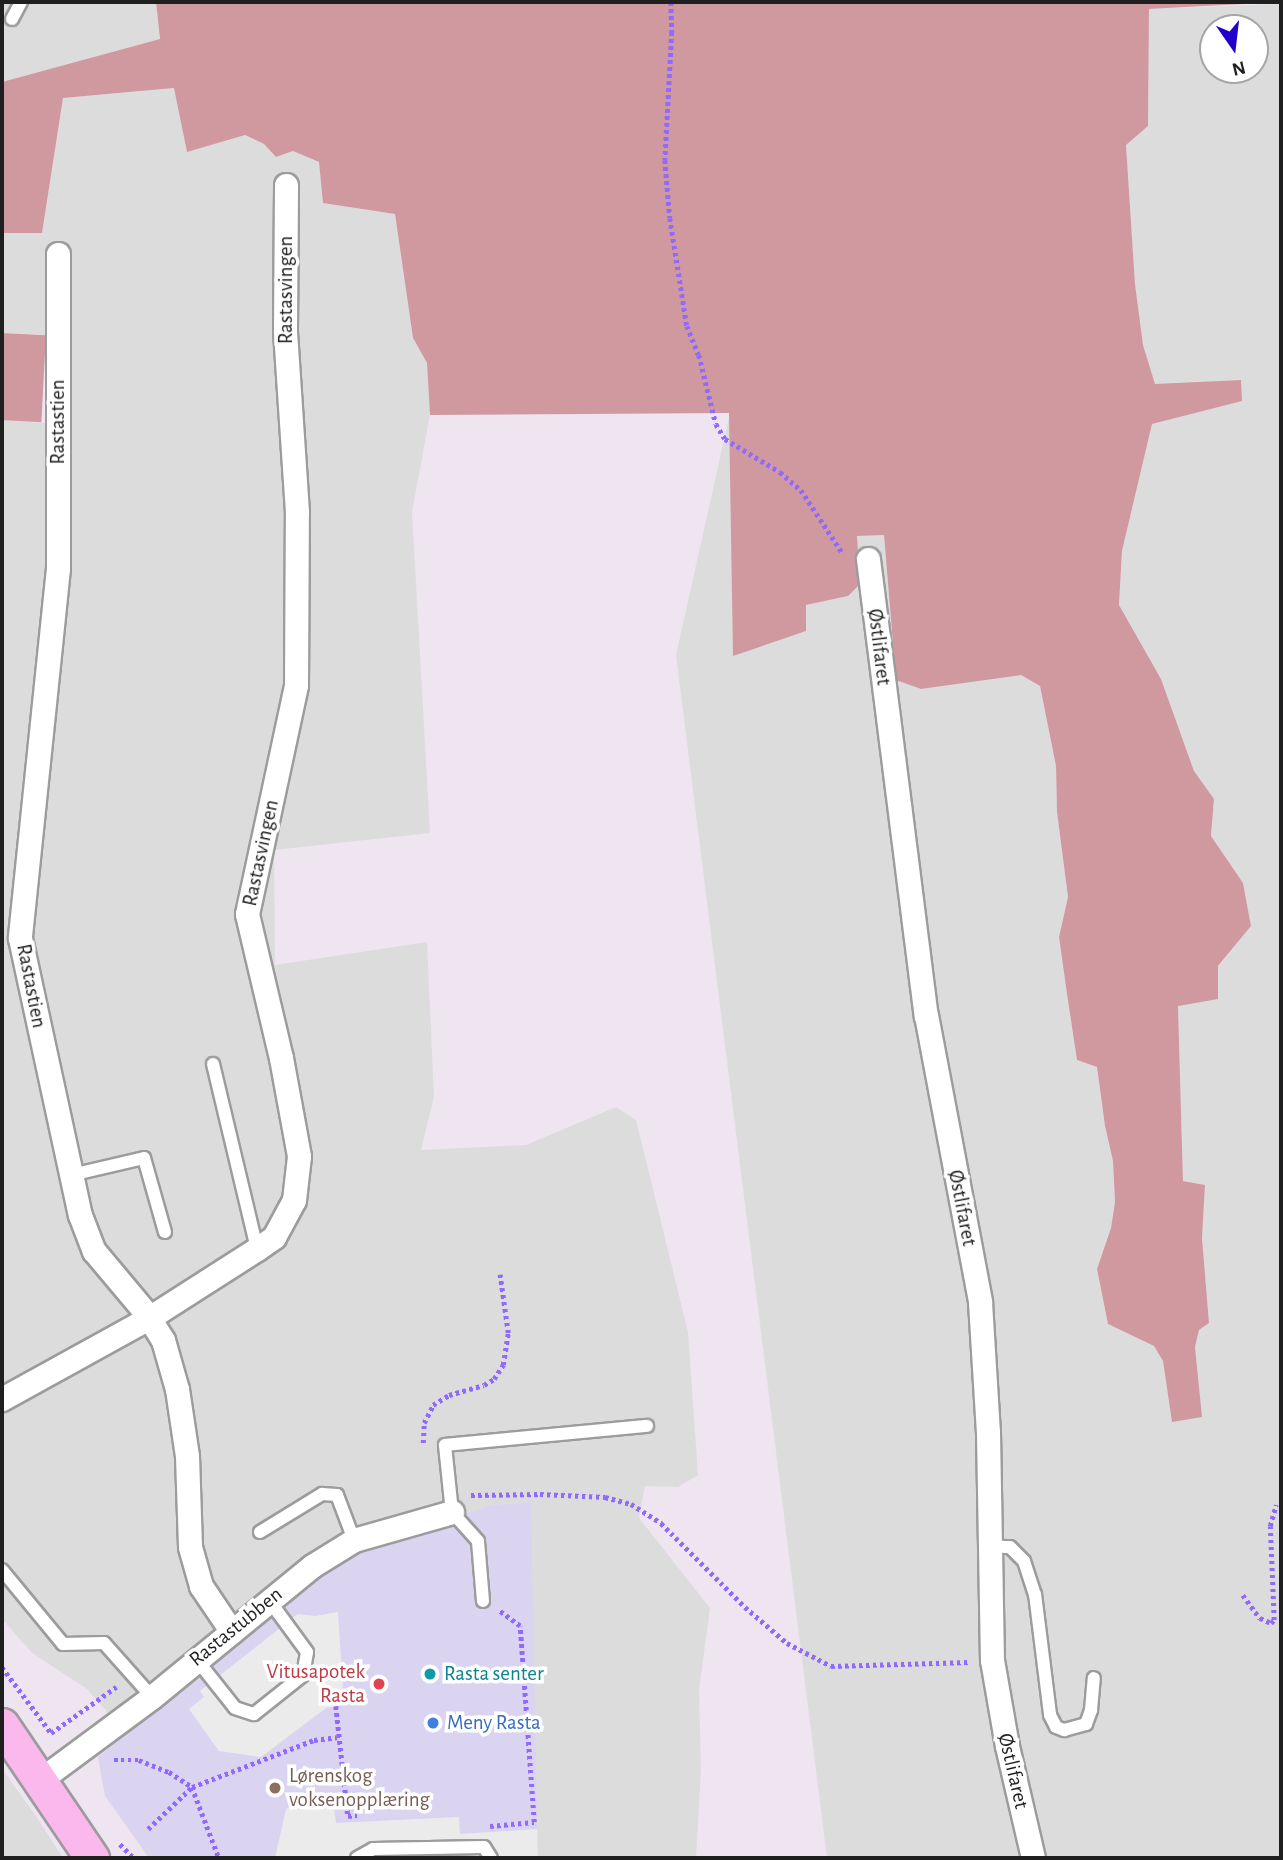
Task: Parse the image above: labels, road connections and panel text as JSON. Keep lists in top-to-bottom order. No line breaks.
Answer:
{"streets":{"street":["Rastasvingen","Rastastien","Østlifaret","Rastastubben"]},"crossings":[["Rastasvingen","Rastastien"],["Rastastien","Rastastubben"]],"places":["Rasta senter","Vitusapotek Rasta","Meny Rasta","Lørenskog voksenopplæring"],"north":"bottom"}
